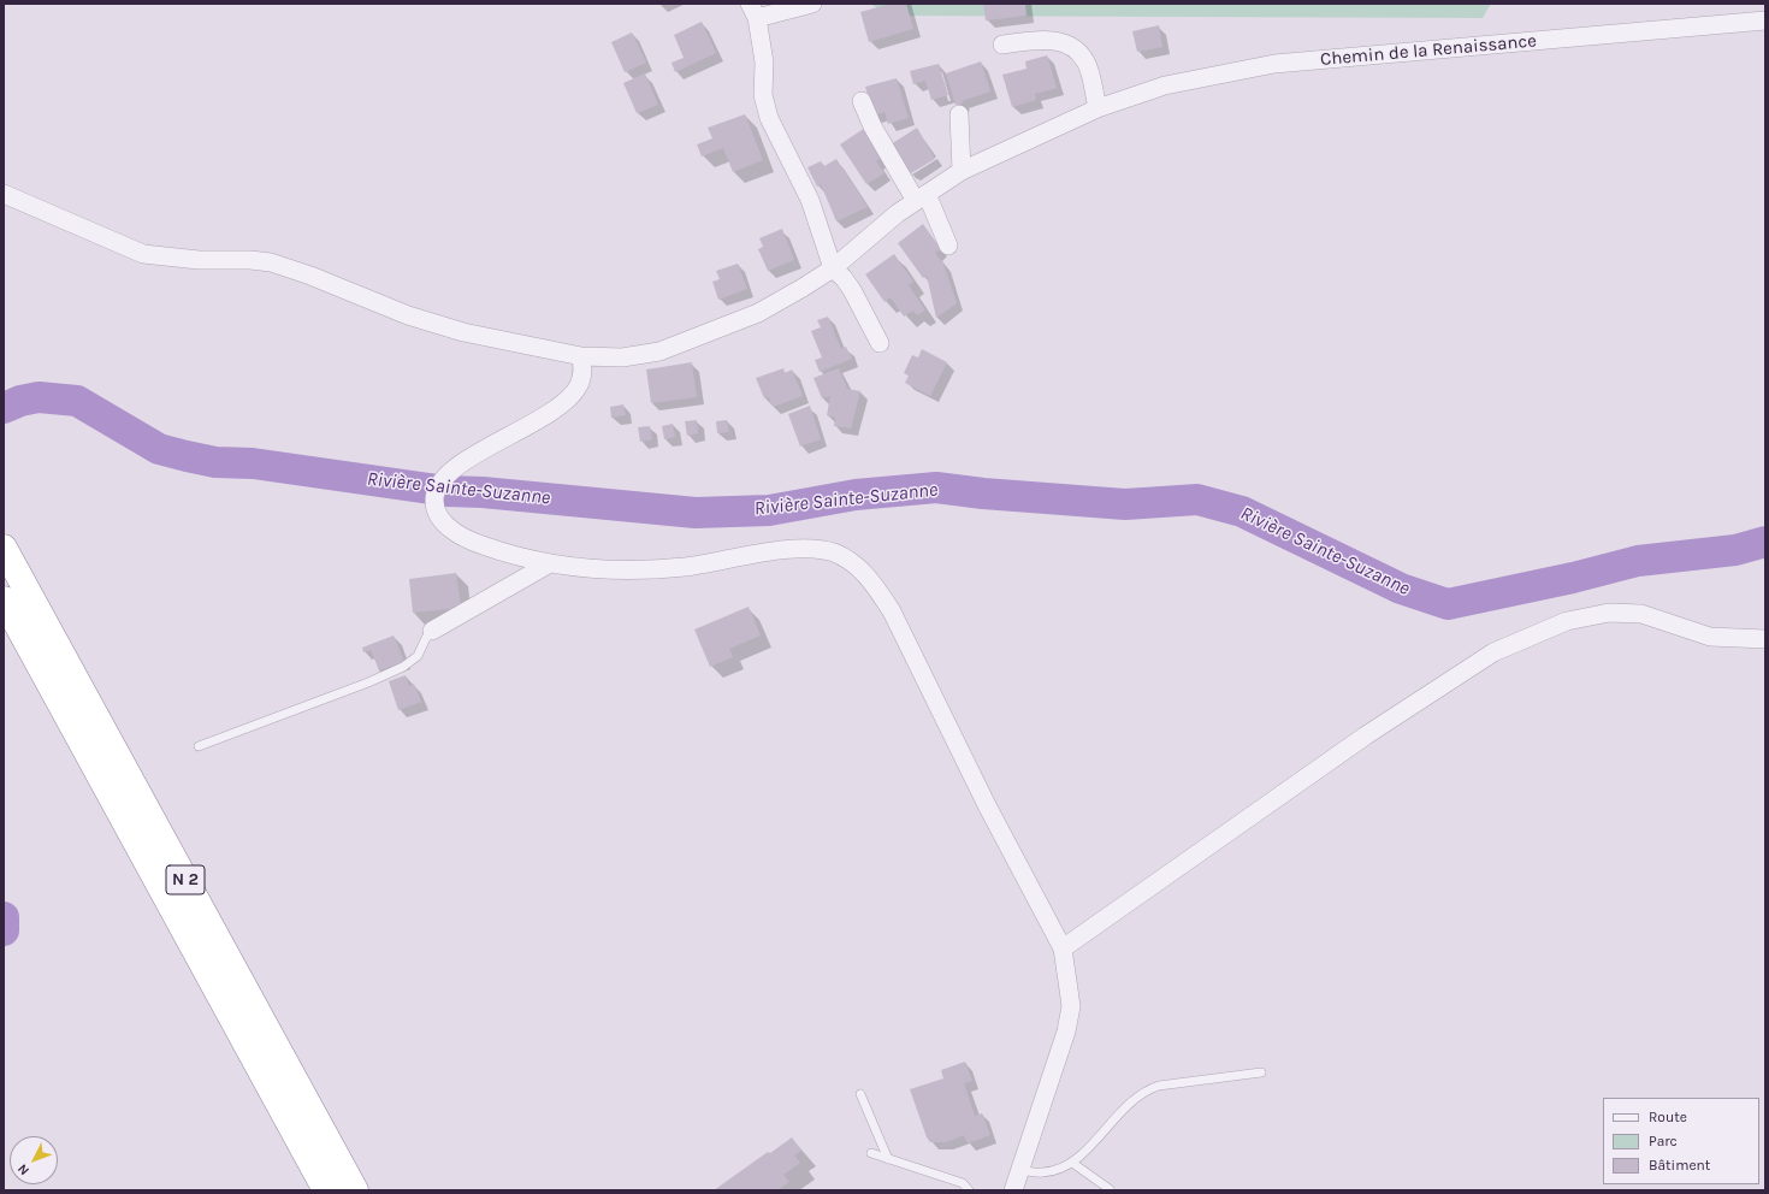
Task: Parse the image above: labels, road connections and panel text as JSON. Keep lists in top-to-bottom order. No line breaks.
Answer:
{"streets":{"highway":["N 2"],"street":["Chemin de la Renaissance"]},"water":["Rivière Sainte-Suzanne"],"legend":["Route","Parc","Bâtiment"],"north":"bottom left"}
